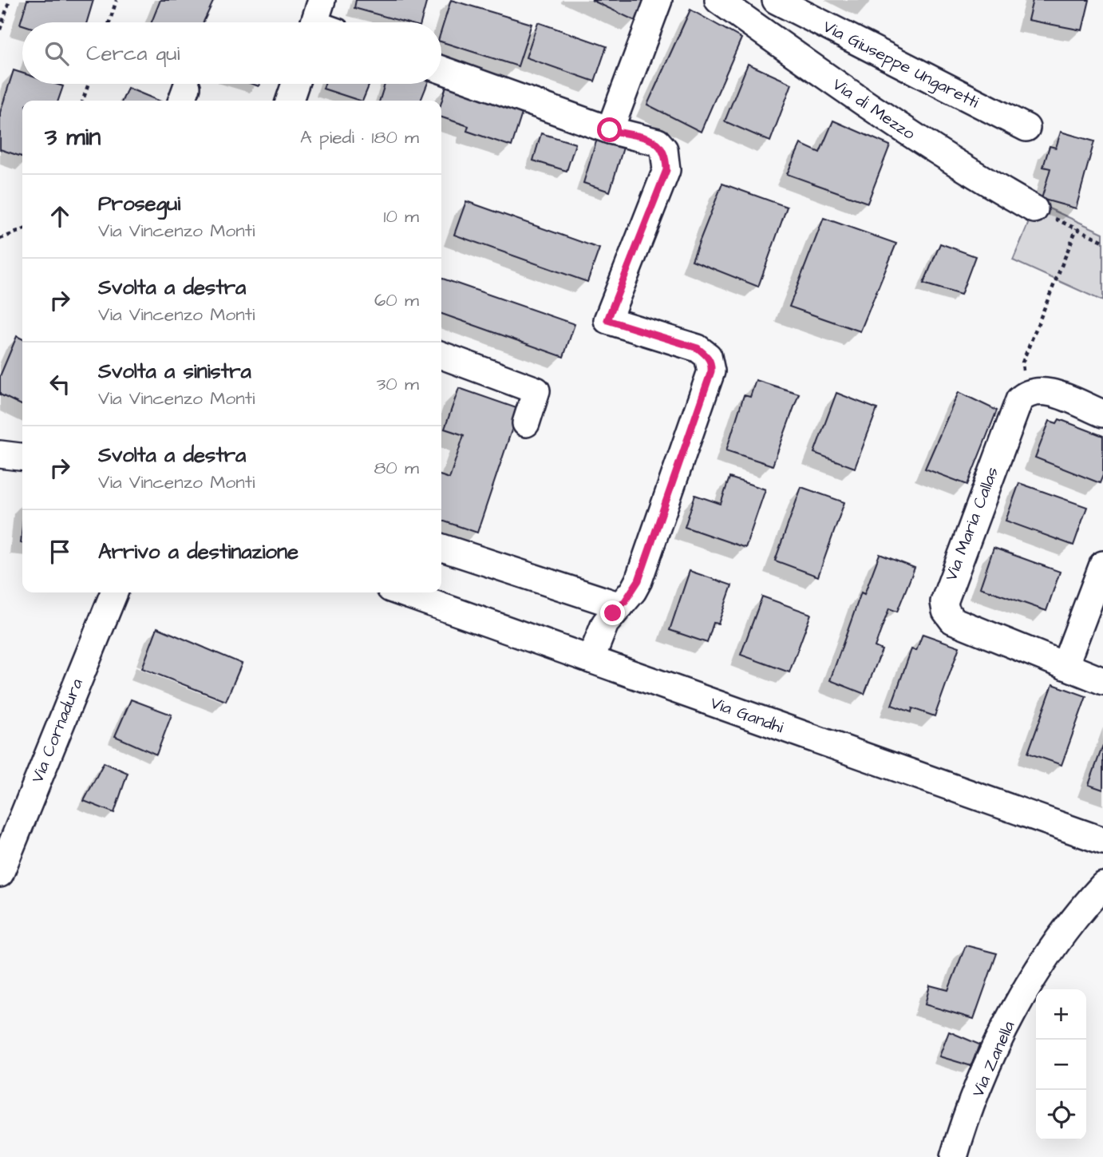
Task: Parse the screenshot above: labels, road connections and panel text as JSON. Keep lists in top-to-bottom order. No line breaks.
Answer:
{"streets":{"street":["Via Giuseppe Ungaretti","Via di Mezzo","Via Maria Callas","Via Gandhi","Via Cornadura","Via Zanella"]},"page":{"search":"Cerca qui","heading":["3 min","A piedi · 180 m"],"list":[["Prosegui","Via Vincenzo Monti","10 m"],["Svolta a destra","Via Vincenzo Monti","60 m"],["Svolta a sinistra","Via Vincenzo Monti","30 m"],["Svolta a destra","Via Vincenzo Monti","80 m"],"Arrivo a destinazione"],"map_buttons":["+","−"]}}
